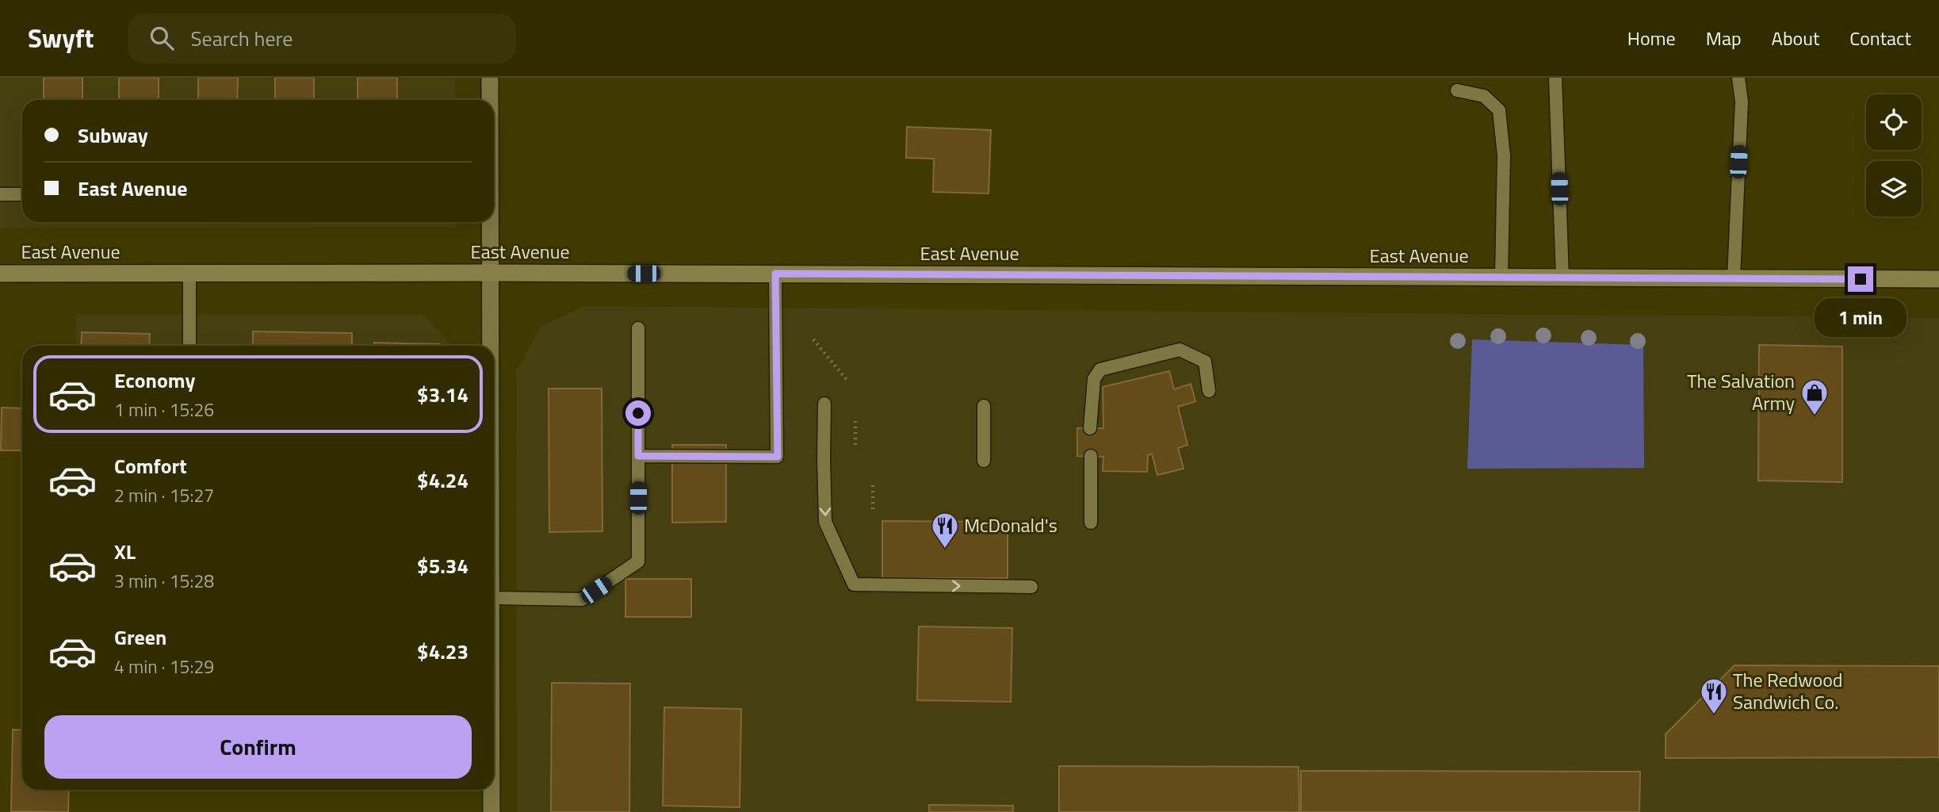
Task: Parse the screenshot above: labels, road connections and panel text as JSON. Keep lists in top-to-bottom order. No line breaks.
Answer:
{"streets":{"main road":["East Avenue"]},"places":{"shop":["The Salvation Army"],"restaurant":["McDonald's","The Redwood Sandwich Co."]},"page":{"header":"Swyft","search":"Search here","nav":["Home","Map","About","Contact"],"banner":["Subway","East Avenue"],"bubble":"1 min","list":[{"name":"Economy","note":"1 min · 15:26","value":"$3.14"},{"name":"Comfort","note":"2 min · 15:27","value":"$4.24"},{"name":"XL","note":"3 min · 15:28","value":"$5.34"},{"name":"Green","note":"4 min · 15:29","value":"$4.23"}],"buttons":"Confirm"}}
